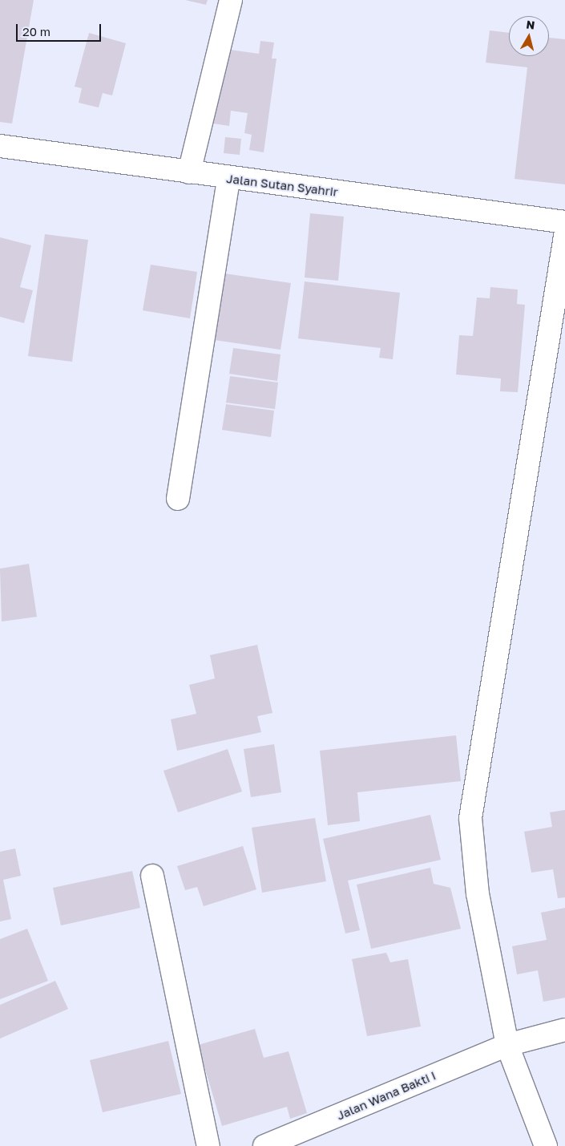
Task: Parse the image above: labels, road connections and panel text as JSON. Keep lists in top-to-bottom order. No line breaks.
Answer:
{"streets":{"street":["Jalan Sutan Syahrir","Jalan Wana Bakti I"]},"scale_bar":"20 m","north":"top"}
